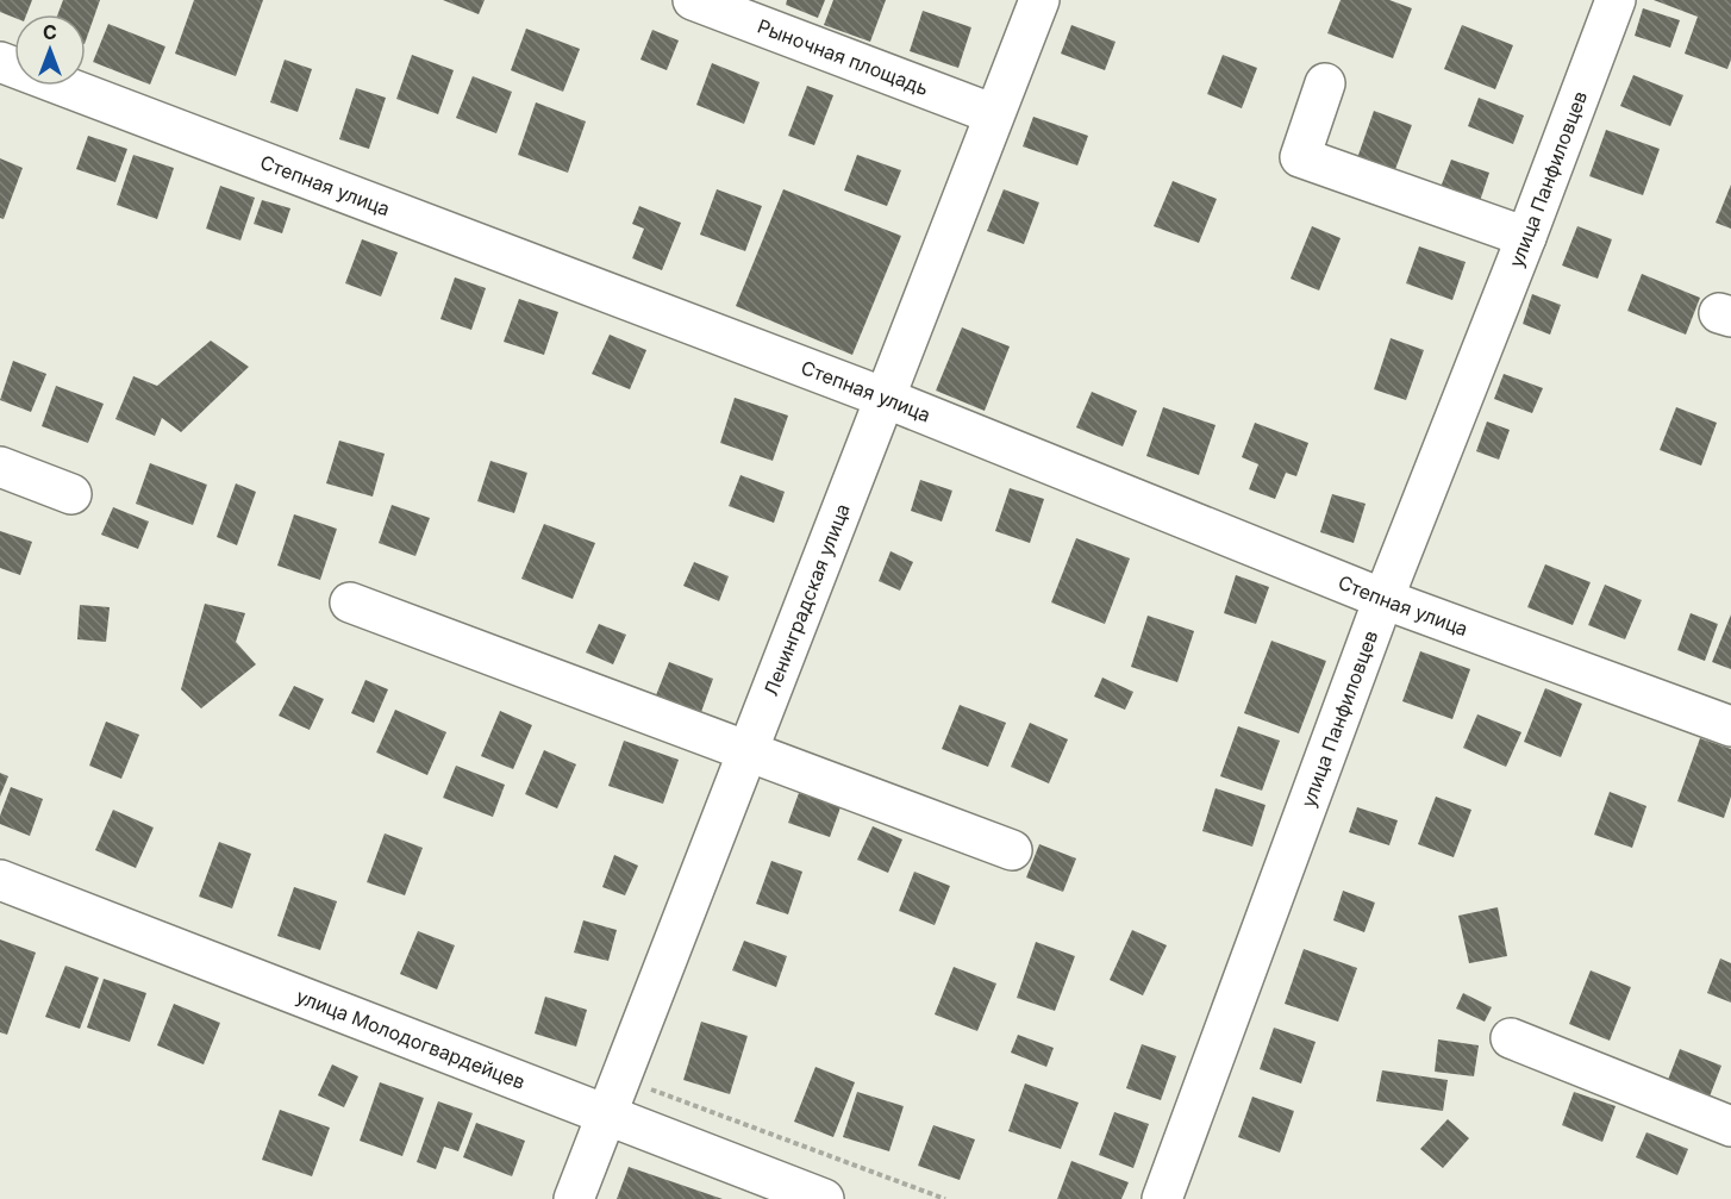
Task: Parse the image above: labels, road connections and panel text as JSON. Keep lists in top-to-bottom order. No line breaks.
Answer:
{"streets":{"street":["Рыночная площадь","улица Панфиловцев","Степная улица","Ленинградская улица","улица Молодогвардейцев"]},"crossings":[["Рыночная площадь","Ленинградская улица"],["улица Панфиловцев","Степная улица"],["Степная улица","Ленинградская улица"],["Ленинградская улица","улица Молодогвардейцев"]],"north":"top"}
